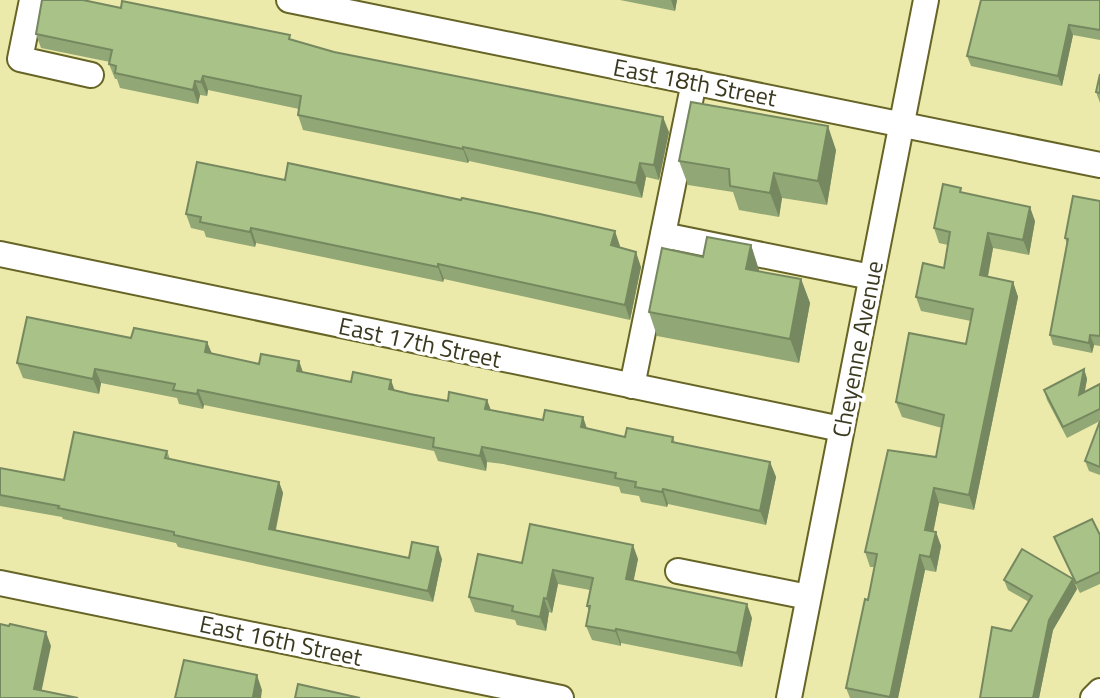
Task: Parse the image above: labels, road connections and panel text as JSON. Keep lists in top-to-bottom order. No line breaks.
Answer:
{"streets":{"street":["East 18th Street","East 17th Street","Cheyenne Avenue","East 16th Street"]},"crossings":[["East 18th Street","Cheyenne Avenue"],["East 17th Street","Cheyenne Avenue"]]}
